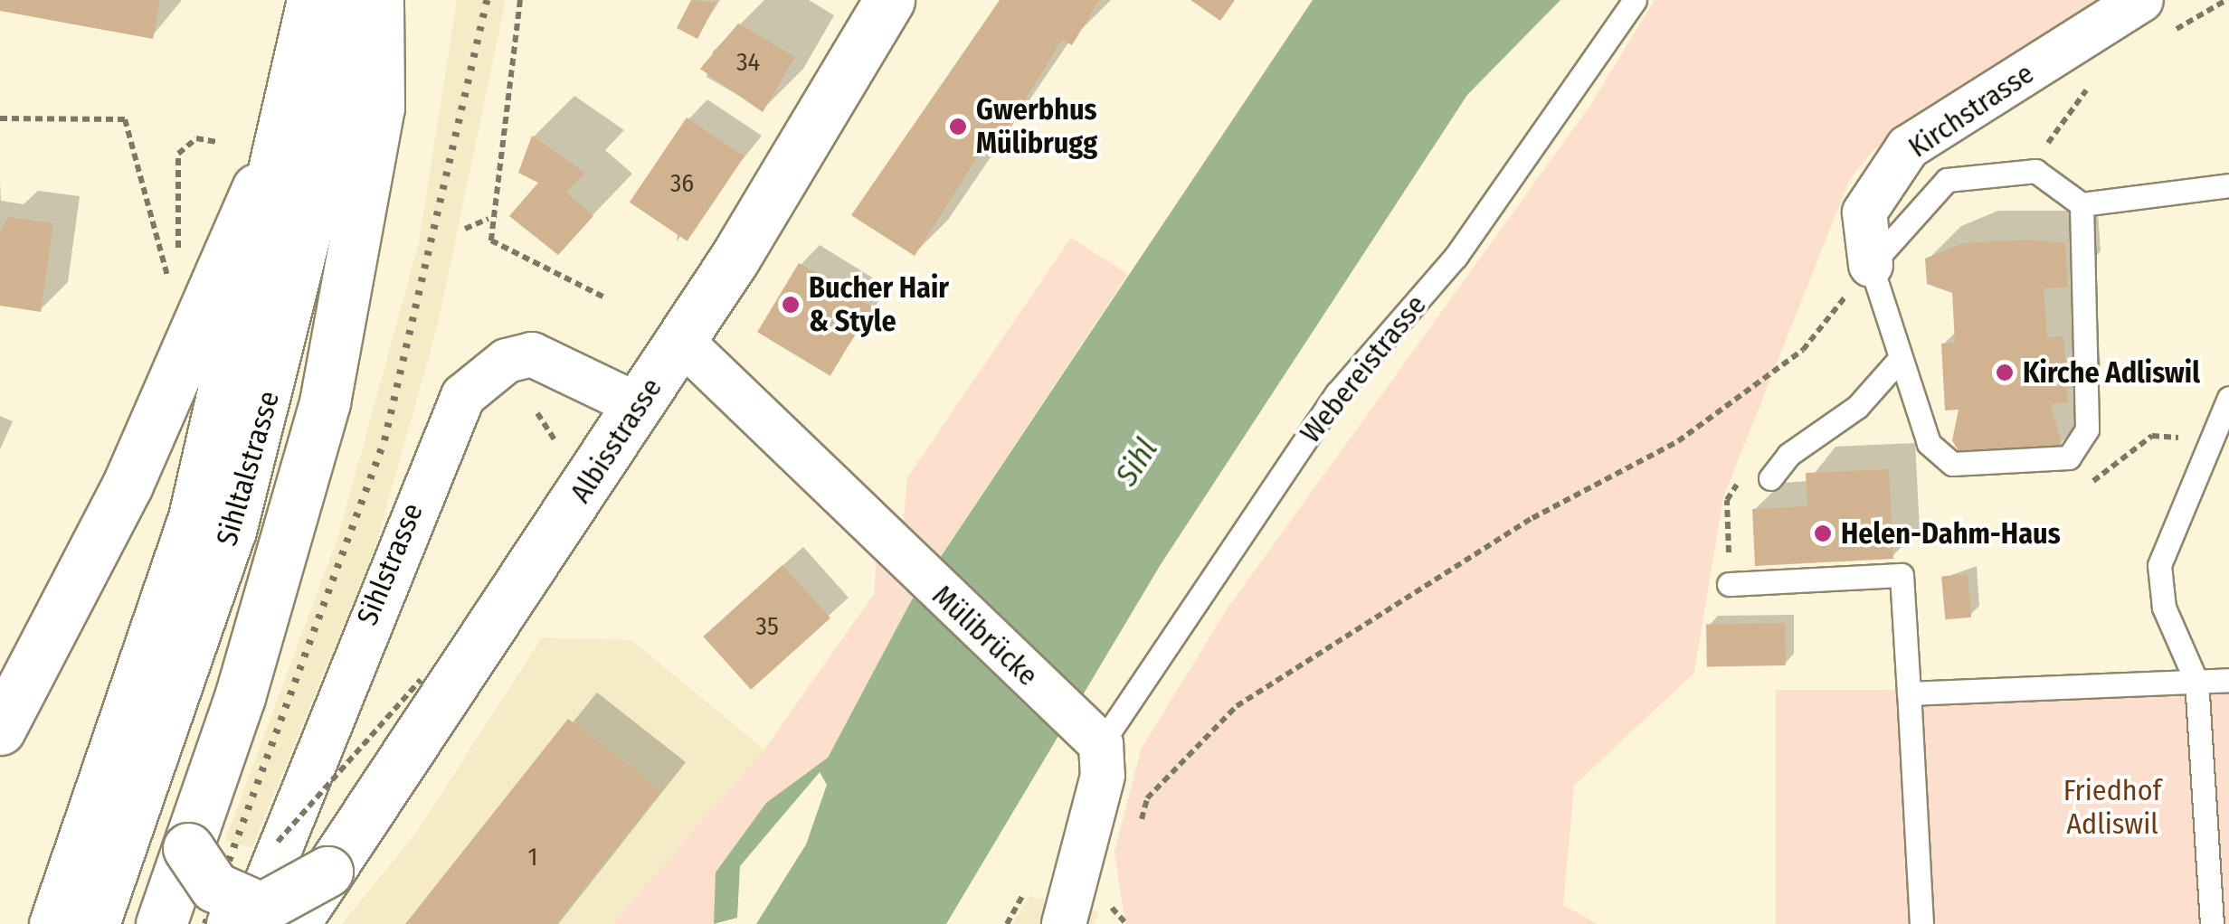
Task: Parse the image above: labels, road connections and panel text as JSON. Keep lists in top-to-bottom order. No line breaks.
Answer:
{"streets":{"main road":["Albisstrasse","Sihltalstrasse"],"street":["Kirchstrasse","Sihlstrasse","Mülibrücke"],"lane":["Webereistrasse"]},"crossings":[["Webereistrasse","Mülibrücke"],["Albisstrasse","Sihlstrasse"],["Albisstrasse","Mülibrücke"]],"water":["Sihl"],"parks":["Friedhof Adliswil"],"places":["Gwerbhus Mülibrugg","Bucher Hair & Style","Kirche Adliswil","Helen-Dahm-Haus"],"house_numbers":["34","36","35","1"]}
